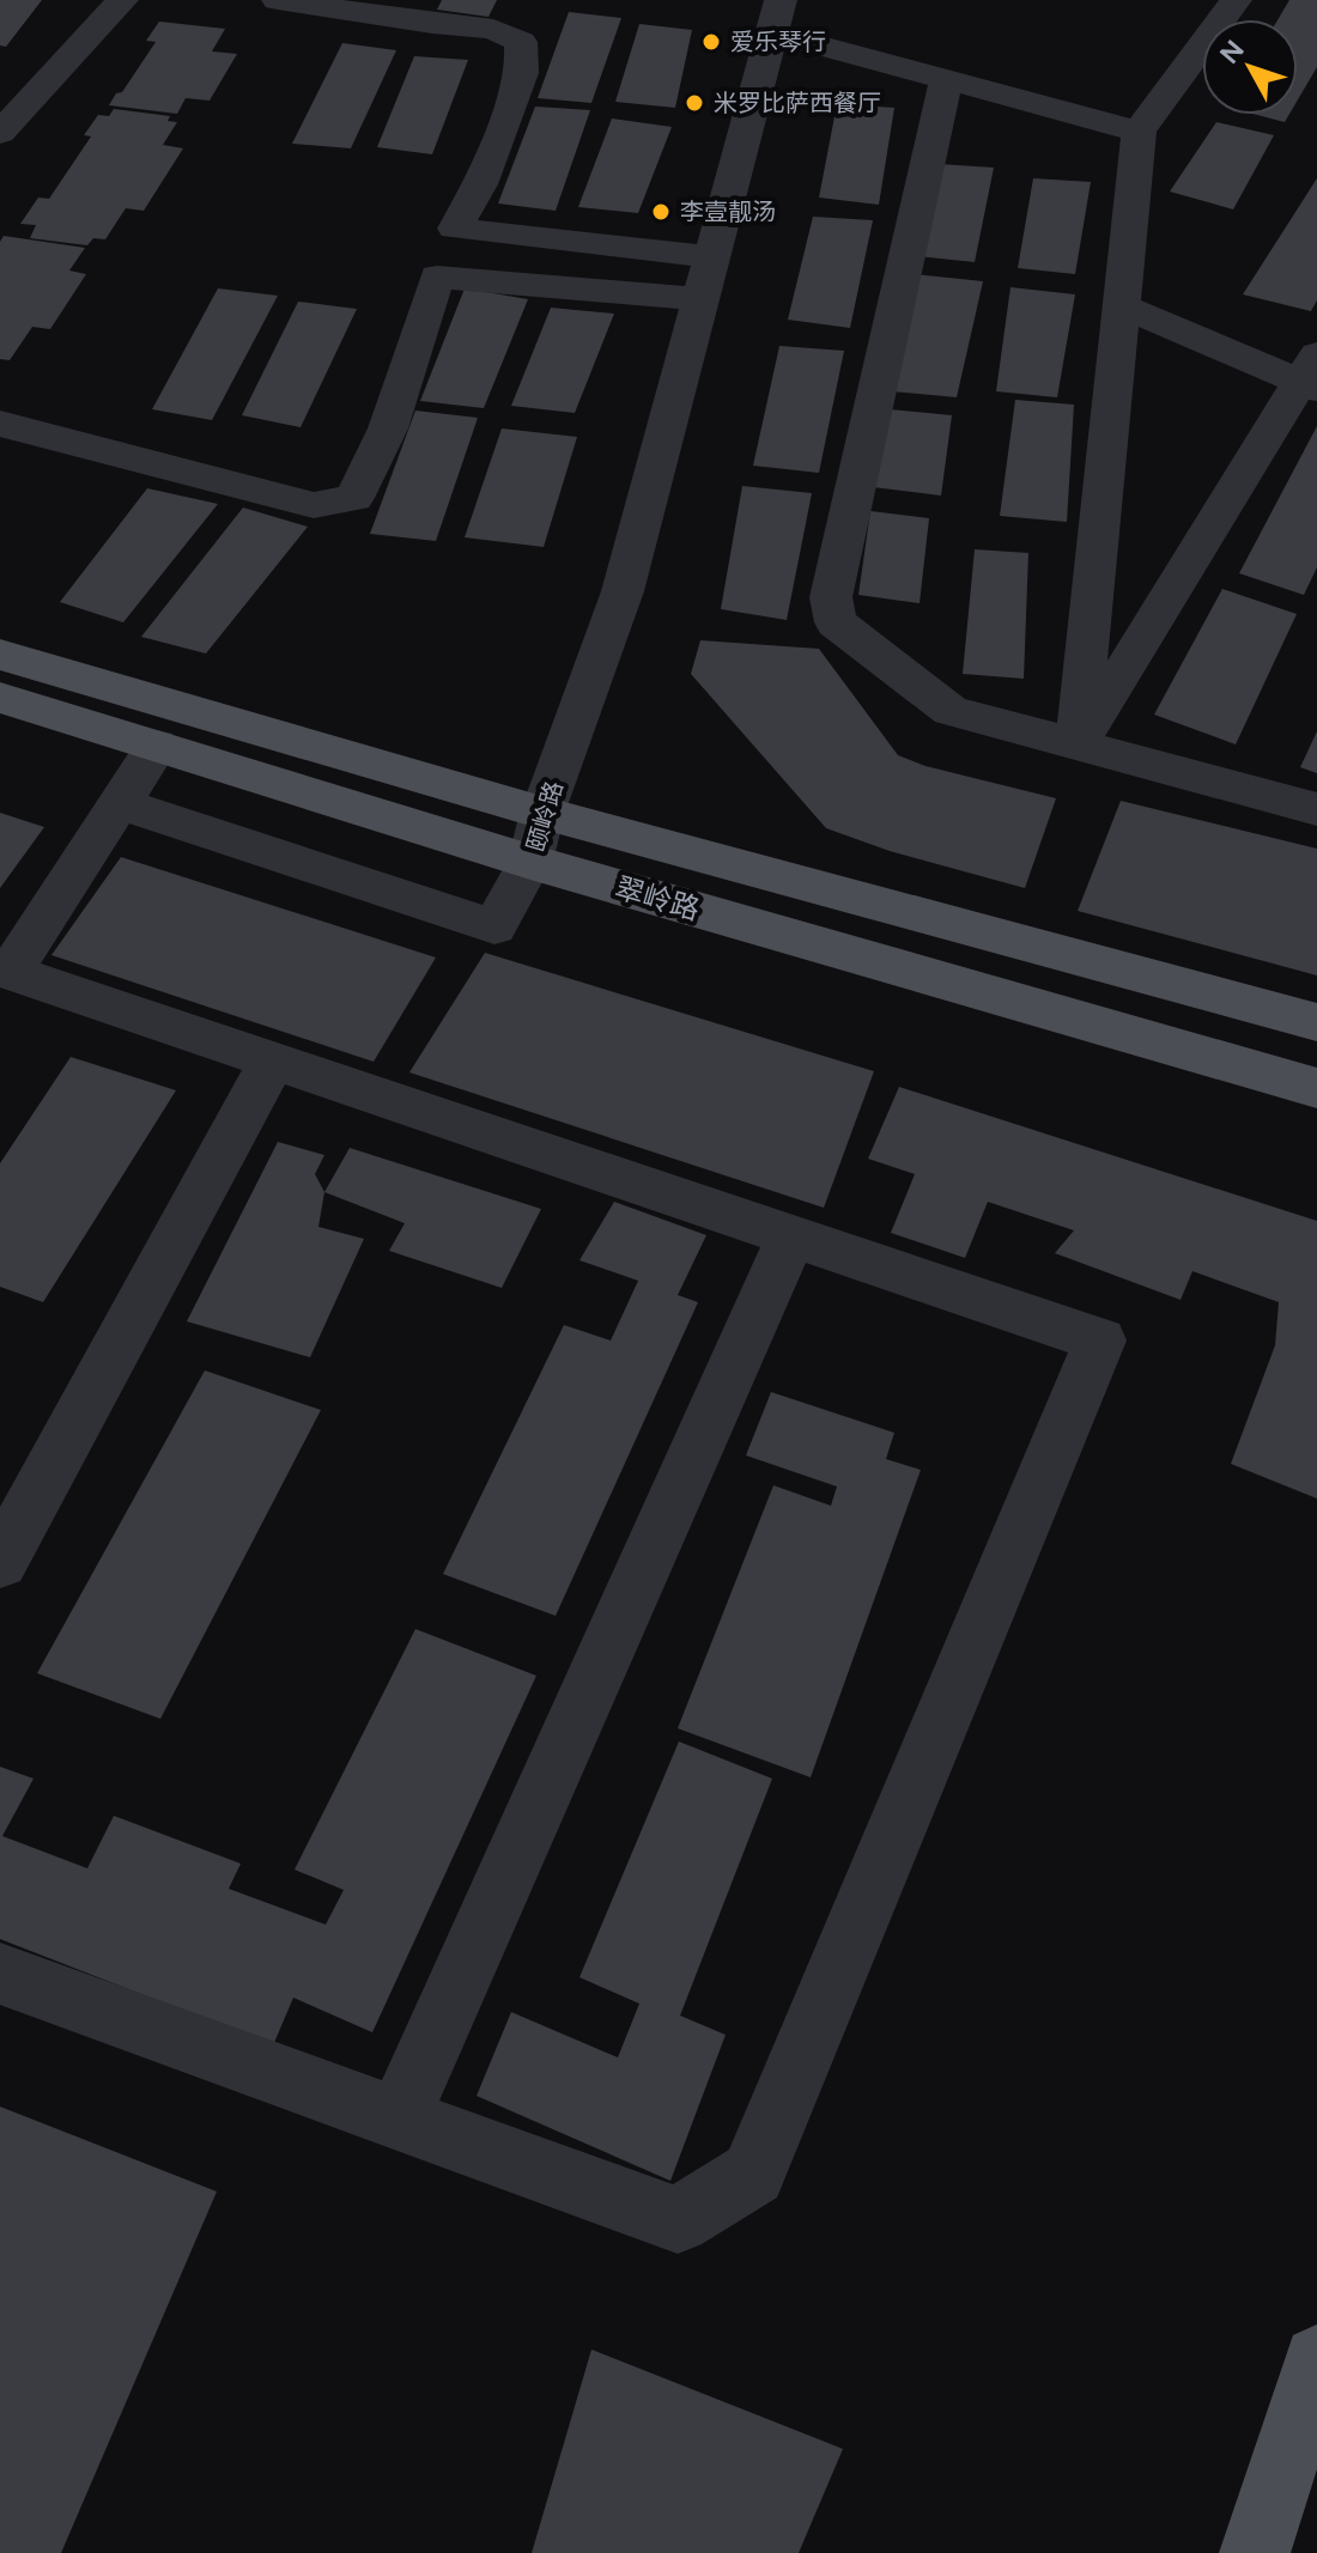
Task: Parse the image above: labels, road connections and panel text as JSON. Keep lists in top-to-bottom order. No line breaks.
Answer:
{"streets":{"main road":["翠岭路"],"street":["颐岭路"]},"crossings":[["颐岭路","翠岭路"]],"places":["爱乐琴行","米罗比萨西餐厅","李壹靓汤"],"north":"top left"}
